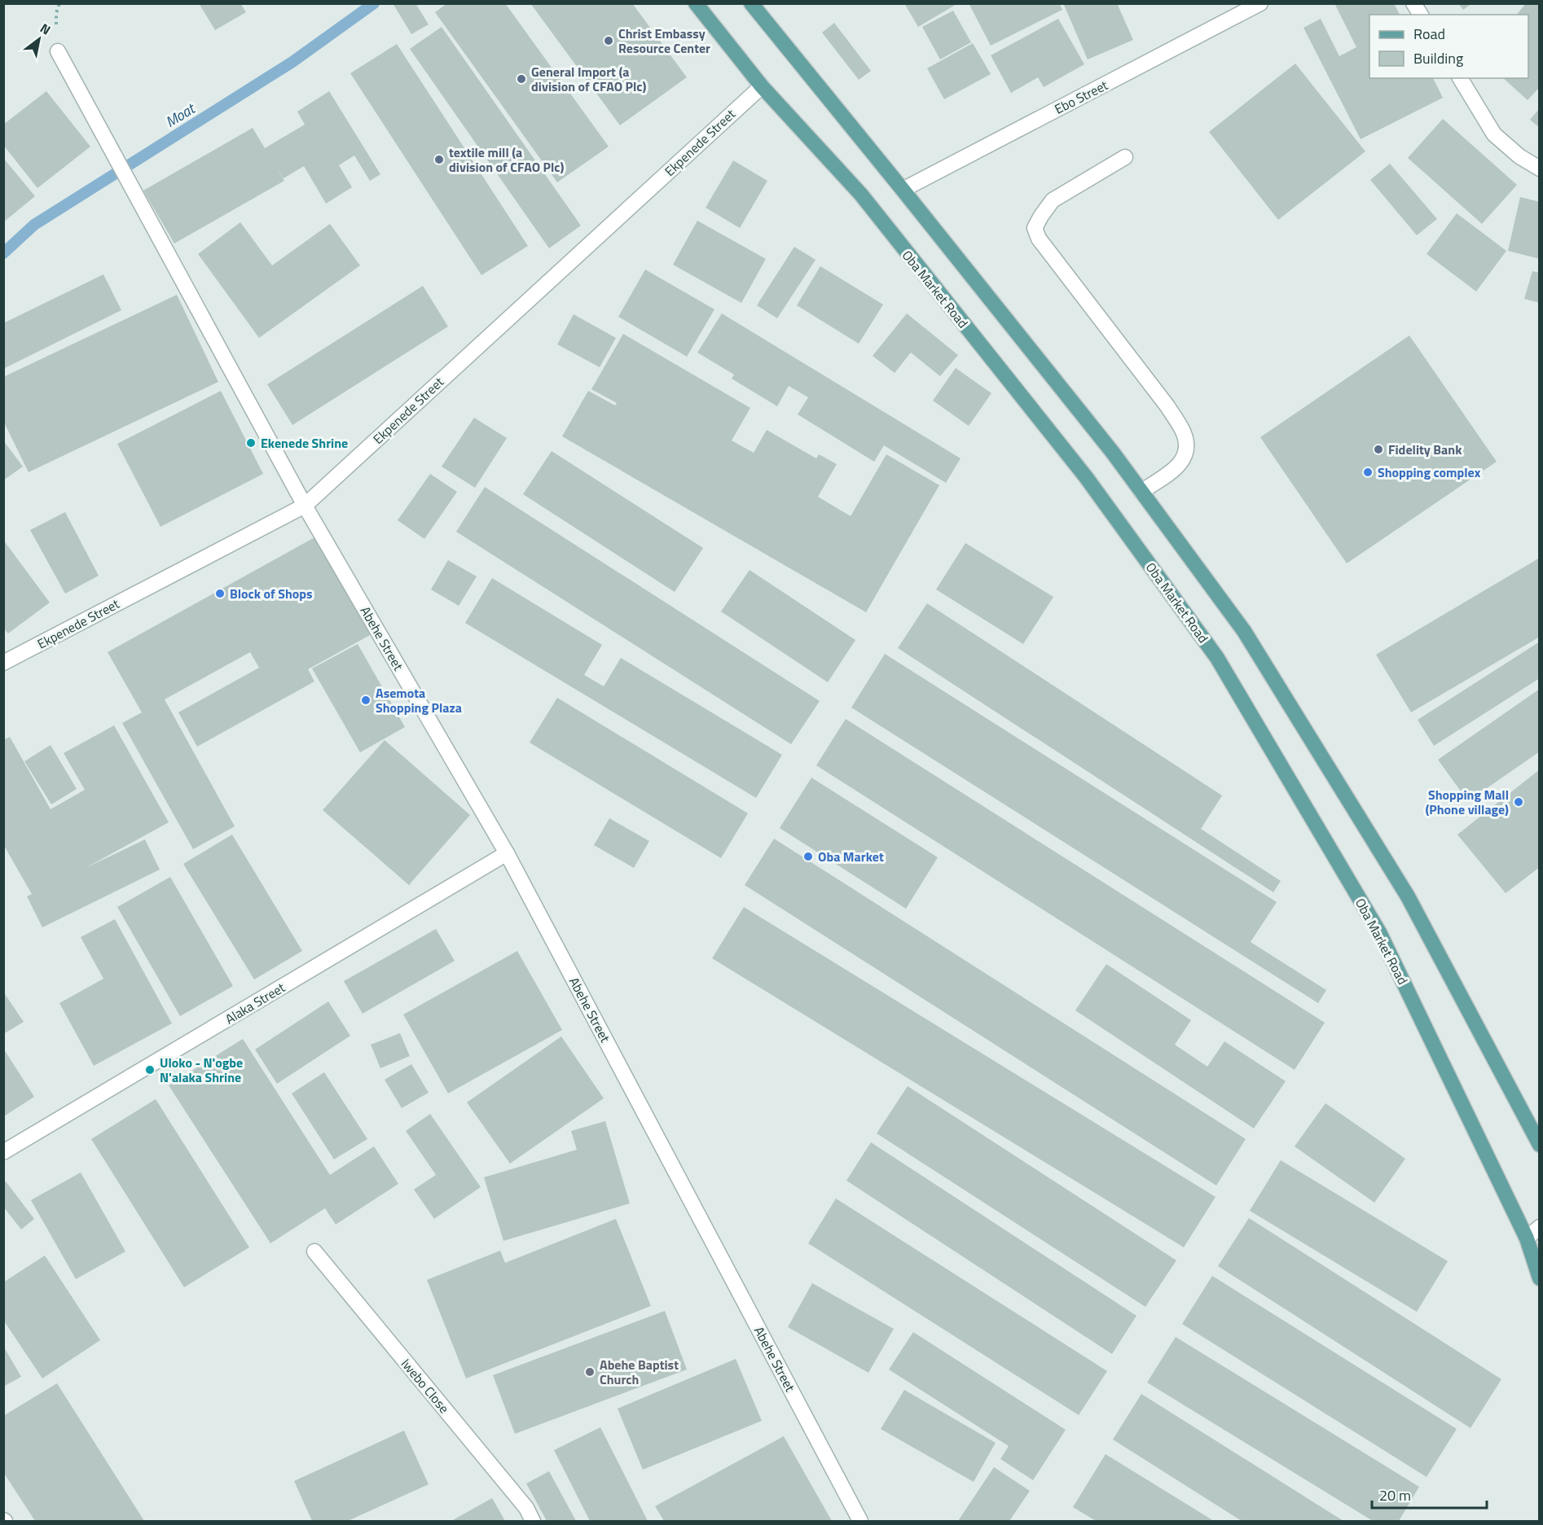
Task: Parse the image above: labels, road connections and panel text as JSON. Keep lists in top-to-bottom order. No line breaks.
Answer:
{"streets":{"main road":["Oba Market Road"],"street":["Ebo Street","Ekpenede Street","Abehe Street","Alaka Street","Iwebo Close"]},"crossings":[["Ekpenede Street","Oba Market Road"],["Ekpenede Street","Abehe Street"],["Abehe Street","Alaka Street"]],"water":["Moat"],"places":["Christ Embassy Resource Center","General Import (a division of CFAO Plc)","textile mill (a division of CFAO Plc)","Ekenede Shrine","Fidelity Bank","Shopping complex","Block of Shops","Asemota Shopping Plaza","Shopping Mall (Phone village)","Oba Market","Uloko - N'ogbe N'alaka Shrine","Abehe Baptist Church"],"legend":["Road","Building"],"scale_bar":"20 m","north":"top right"}
